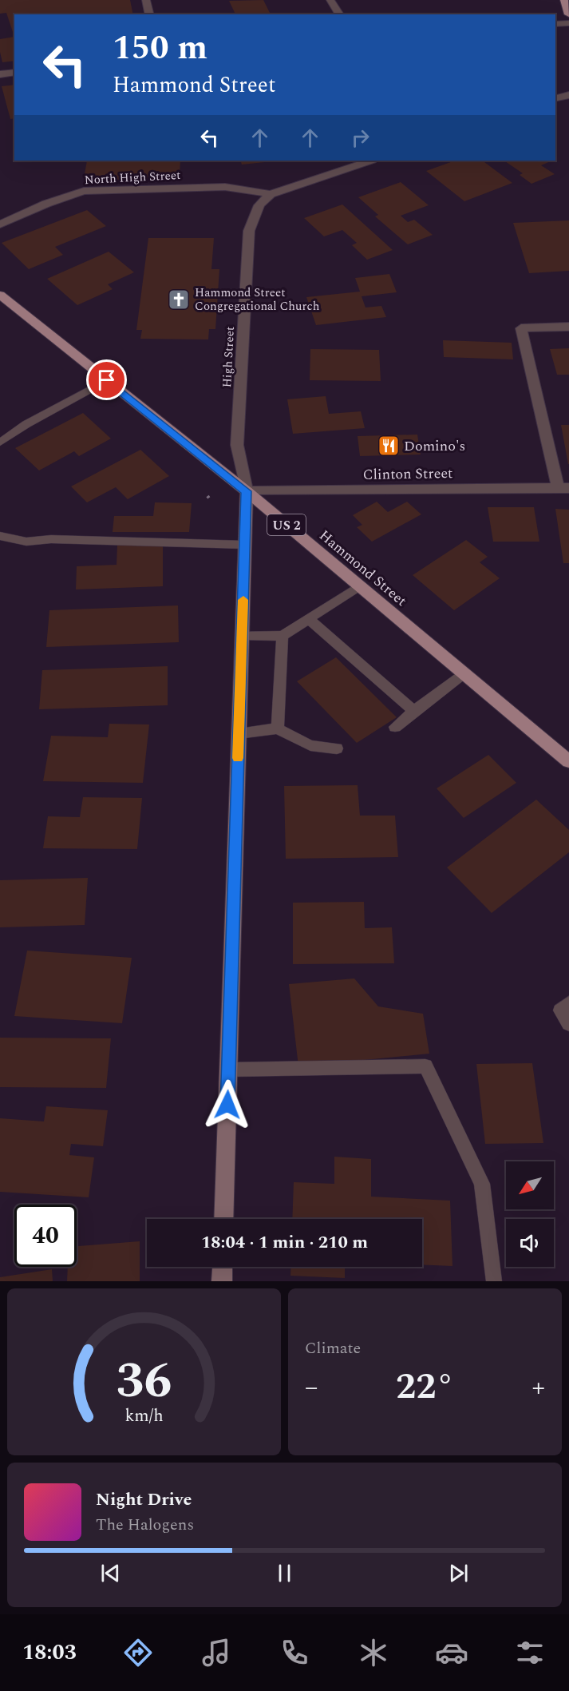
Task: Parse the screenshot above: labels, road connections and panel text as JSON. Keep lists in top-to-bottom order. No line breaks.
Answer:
{"streets":{"main road":["US 2","Hammond Street"],"street":["North High Street","High Street","Clinton Street"]},"crossings":[["North High Street","High Street"],["High Street","Clinton Street"],["High Street","Hammond Street"],["Clinton Street","Hammond Street"]],"places":{"church":["Hammond Street Congregational Church"],"restaurant":["Domino's"]},"north":"bottom left","page":{"turn":["150 m","Hammond Street"],"limit":"40","trip":"18:04 · 1 min · 210 m","tile":"Climate","heat":["−","22°","+"],"song":["Night Drive","The Halogens"],"tabs":"18:03","gauge":["36","km/h"]}}
